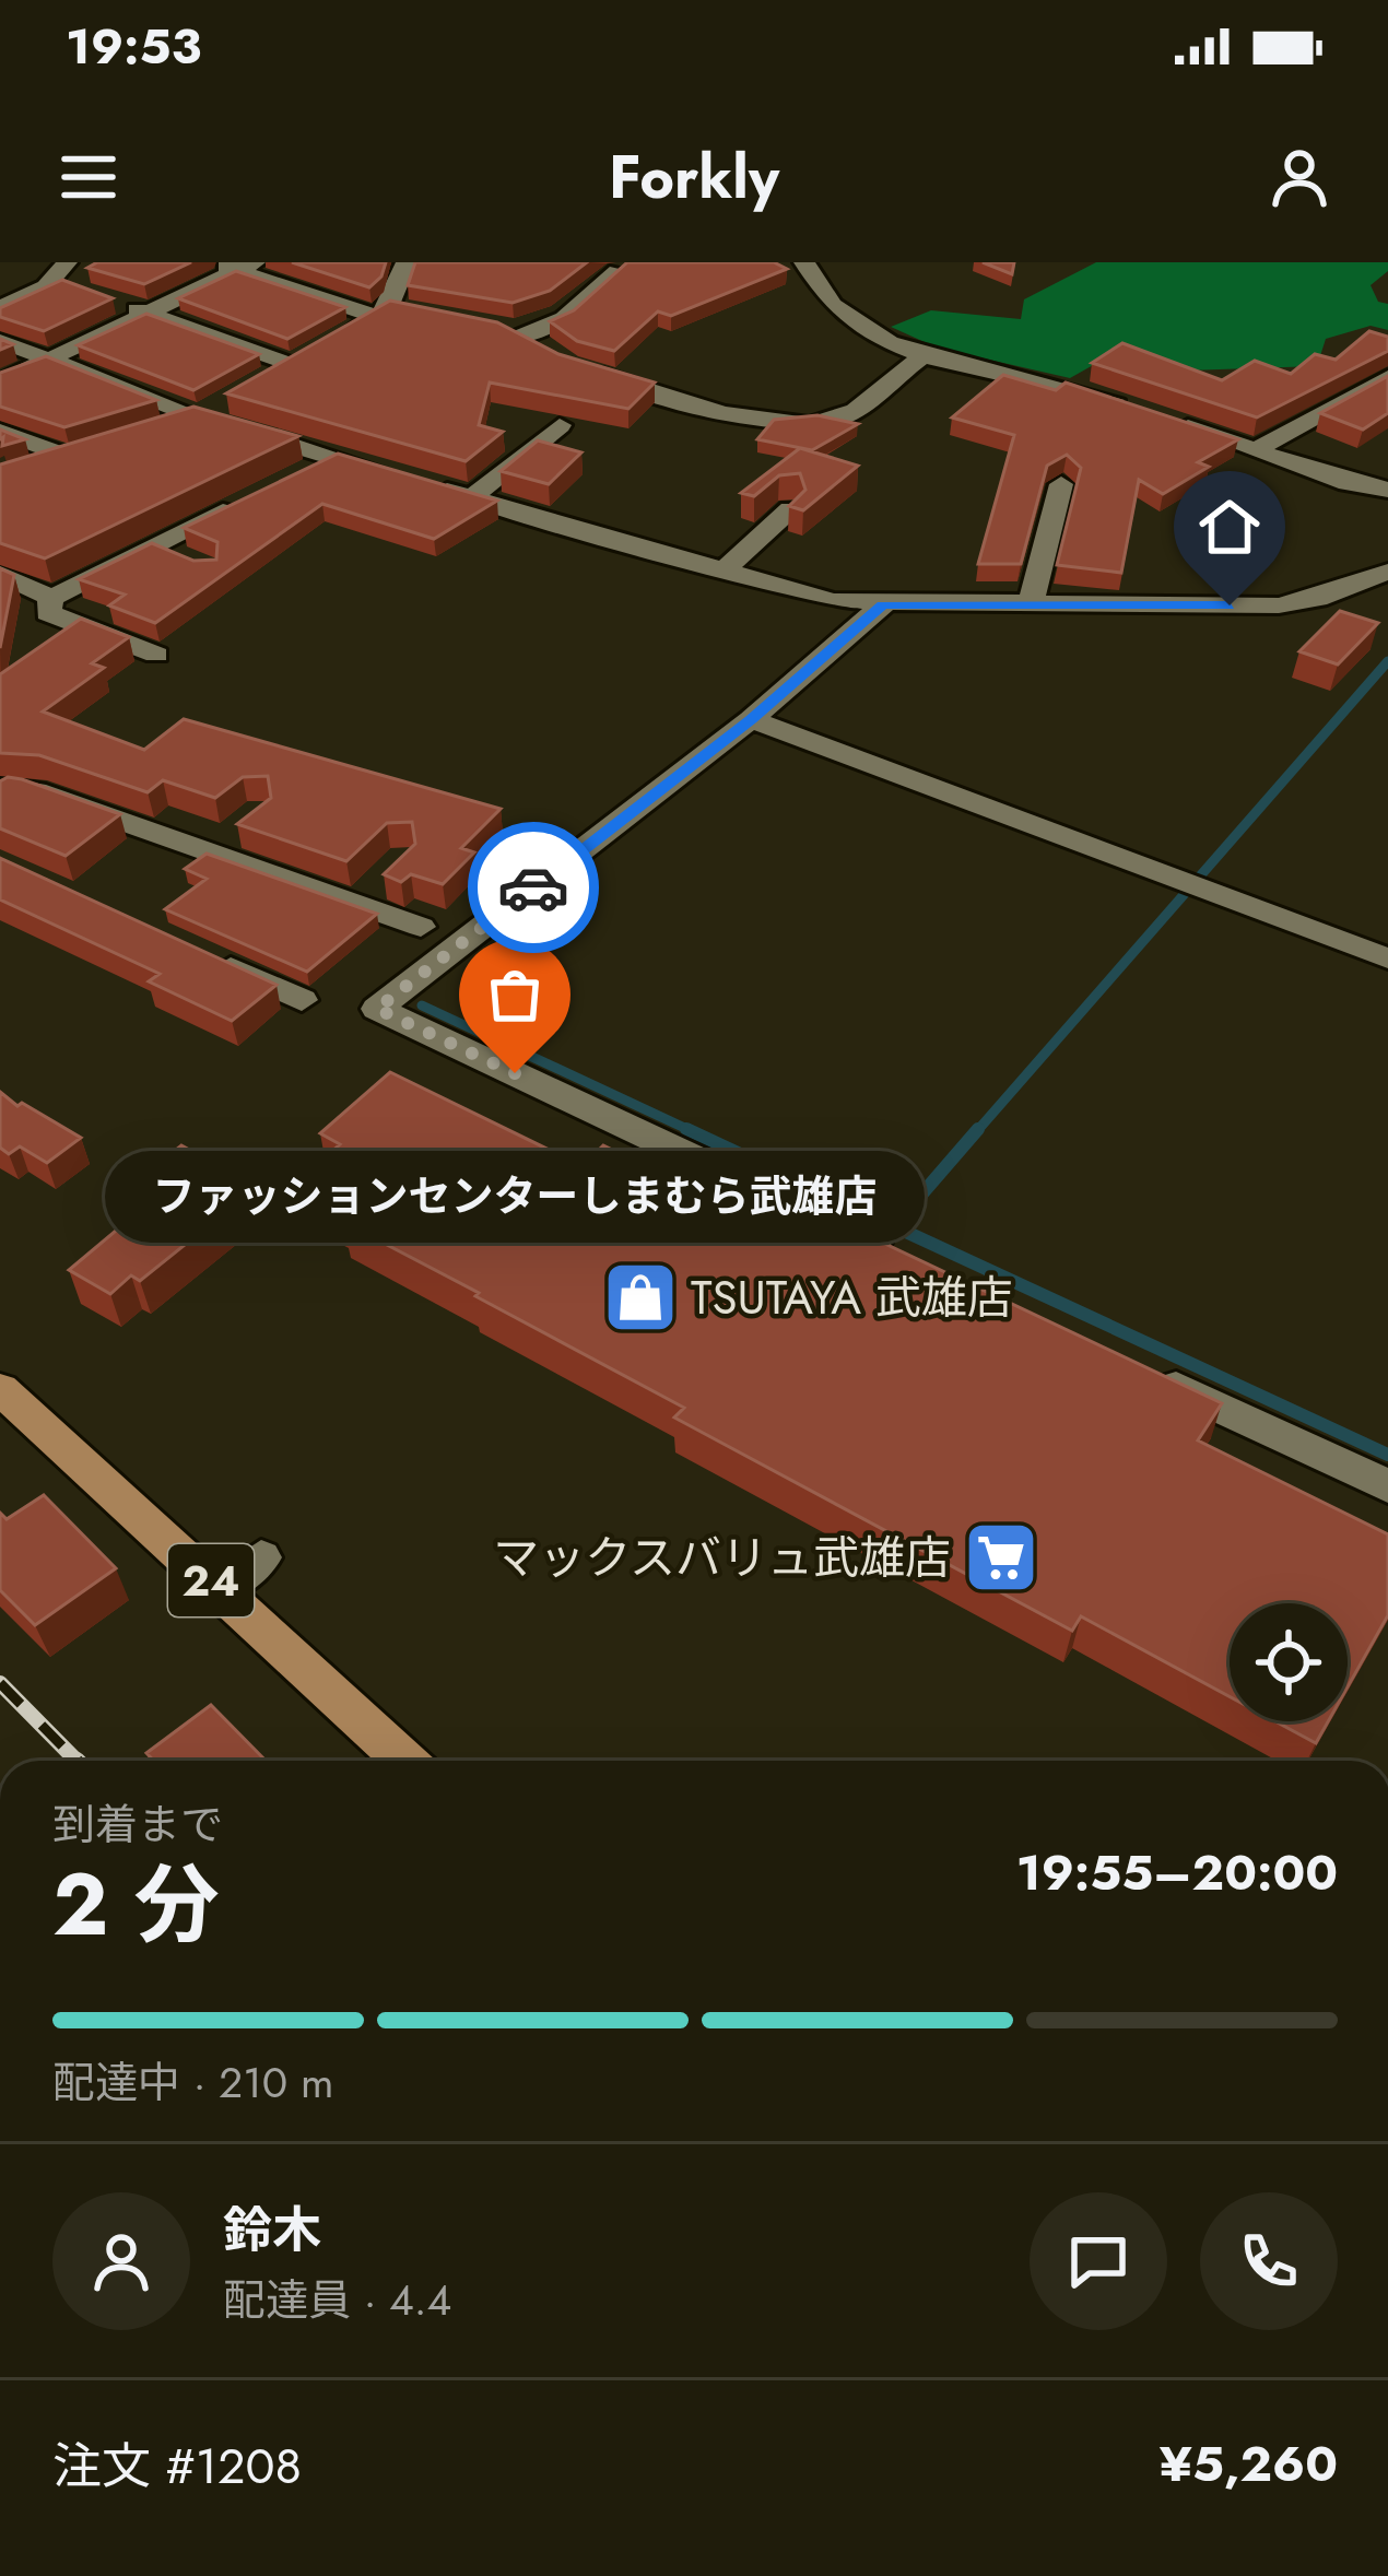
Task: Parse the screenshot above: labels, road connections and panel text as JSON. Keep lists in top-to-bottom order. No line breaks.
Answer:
{"streets":{"main road":["24"]},"places":{"other":["ファッションセンターしまむら武雄店"],"shop":["TSUTAYA 武雄店"],"supermarket":["マックスバリュ武雄店"]},"page":{"status":"19:53","header":"Forkly","bubble":"ファッションセンターしまむら武雄店","heading":["2 分","到着まで","19:55–20:00"],"panel":["鈴木","配達員 · 4.4","注文 #1208","¥5,260"],"bar":"配達中 · 210 m"}}
